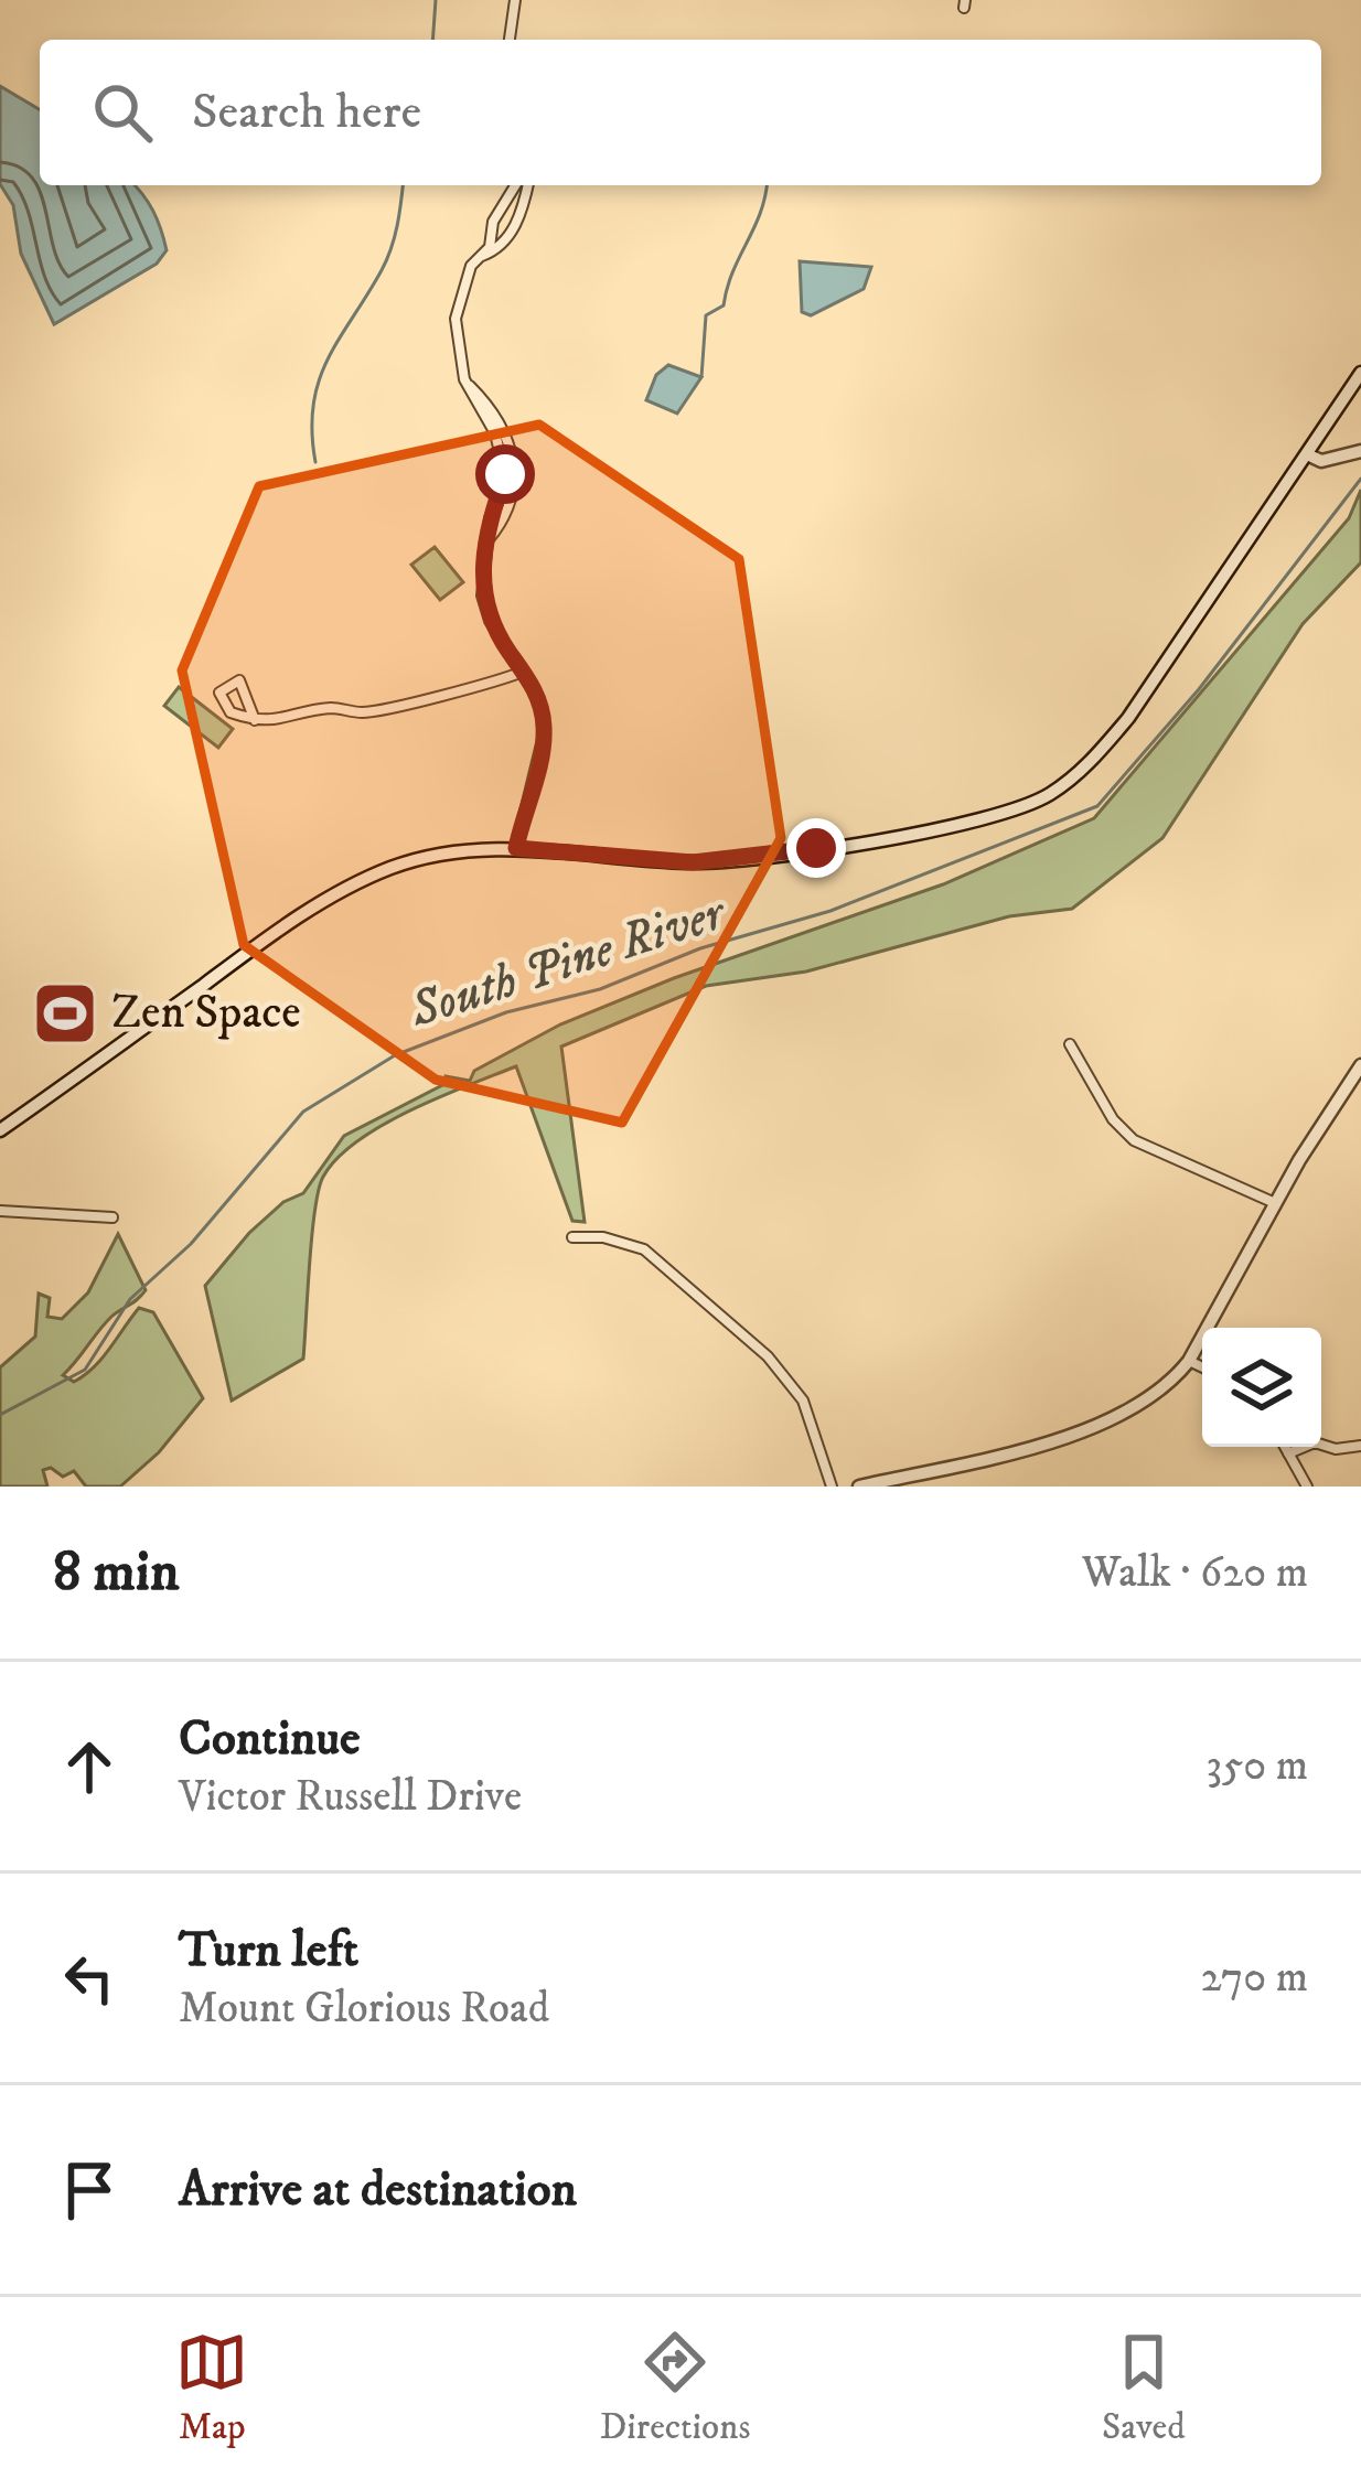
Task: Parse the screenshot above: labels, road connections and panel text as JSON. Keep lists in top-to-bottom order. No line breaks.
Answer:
{"water":["South Pine River"],"places":{"sports":["Zen Space"]},"page":{"search":"Search here","heading":["8 min","Walk · 620 m"],"list":[["Continue","Victor Russell Drive","350 m"],["Turn left","Mount Glorious Road","270 m"],"Arrive at destination"],"nav":["Map","Directions","Saved"]}}
